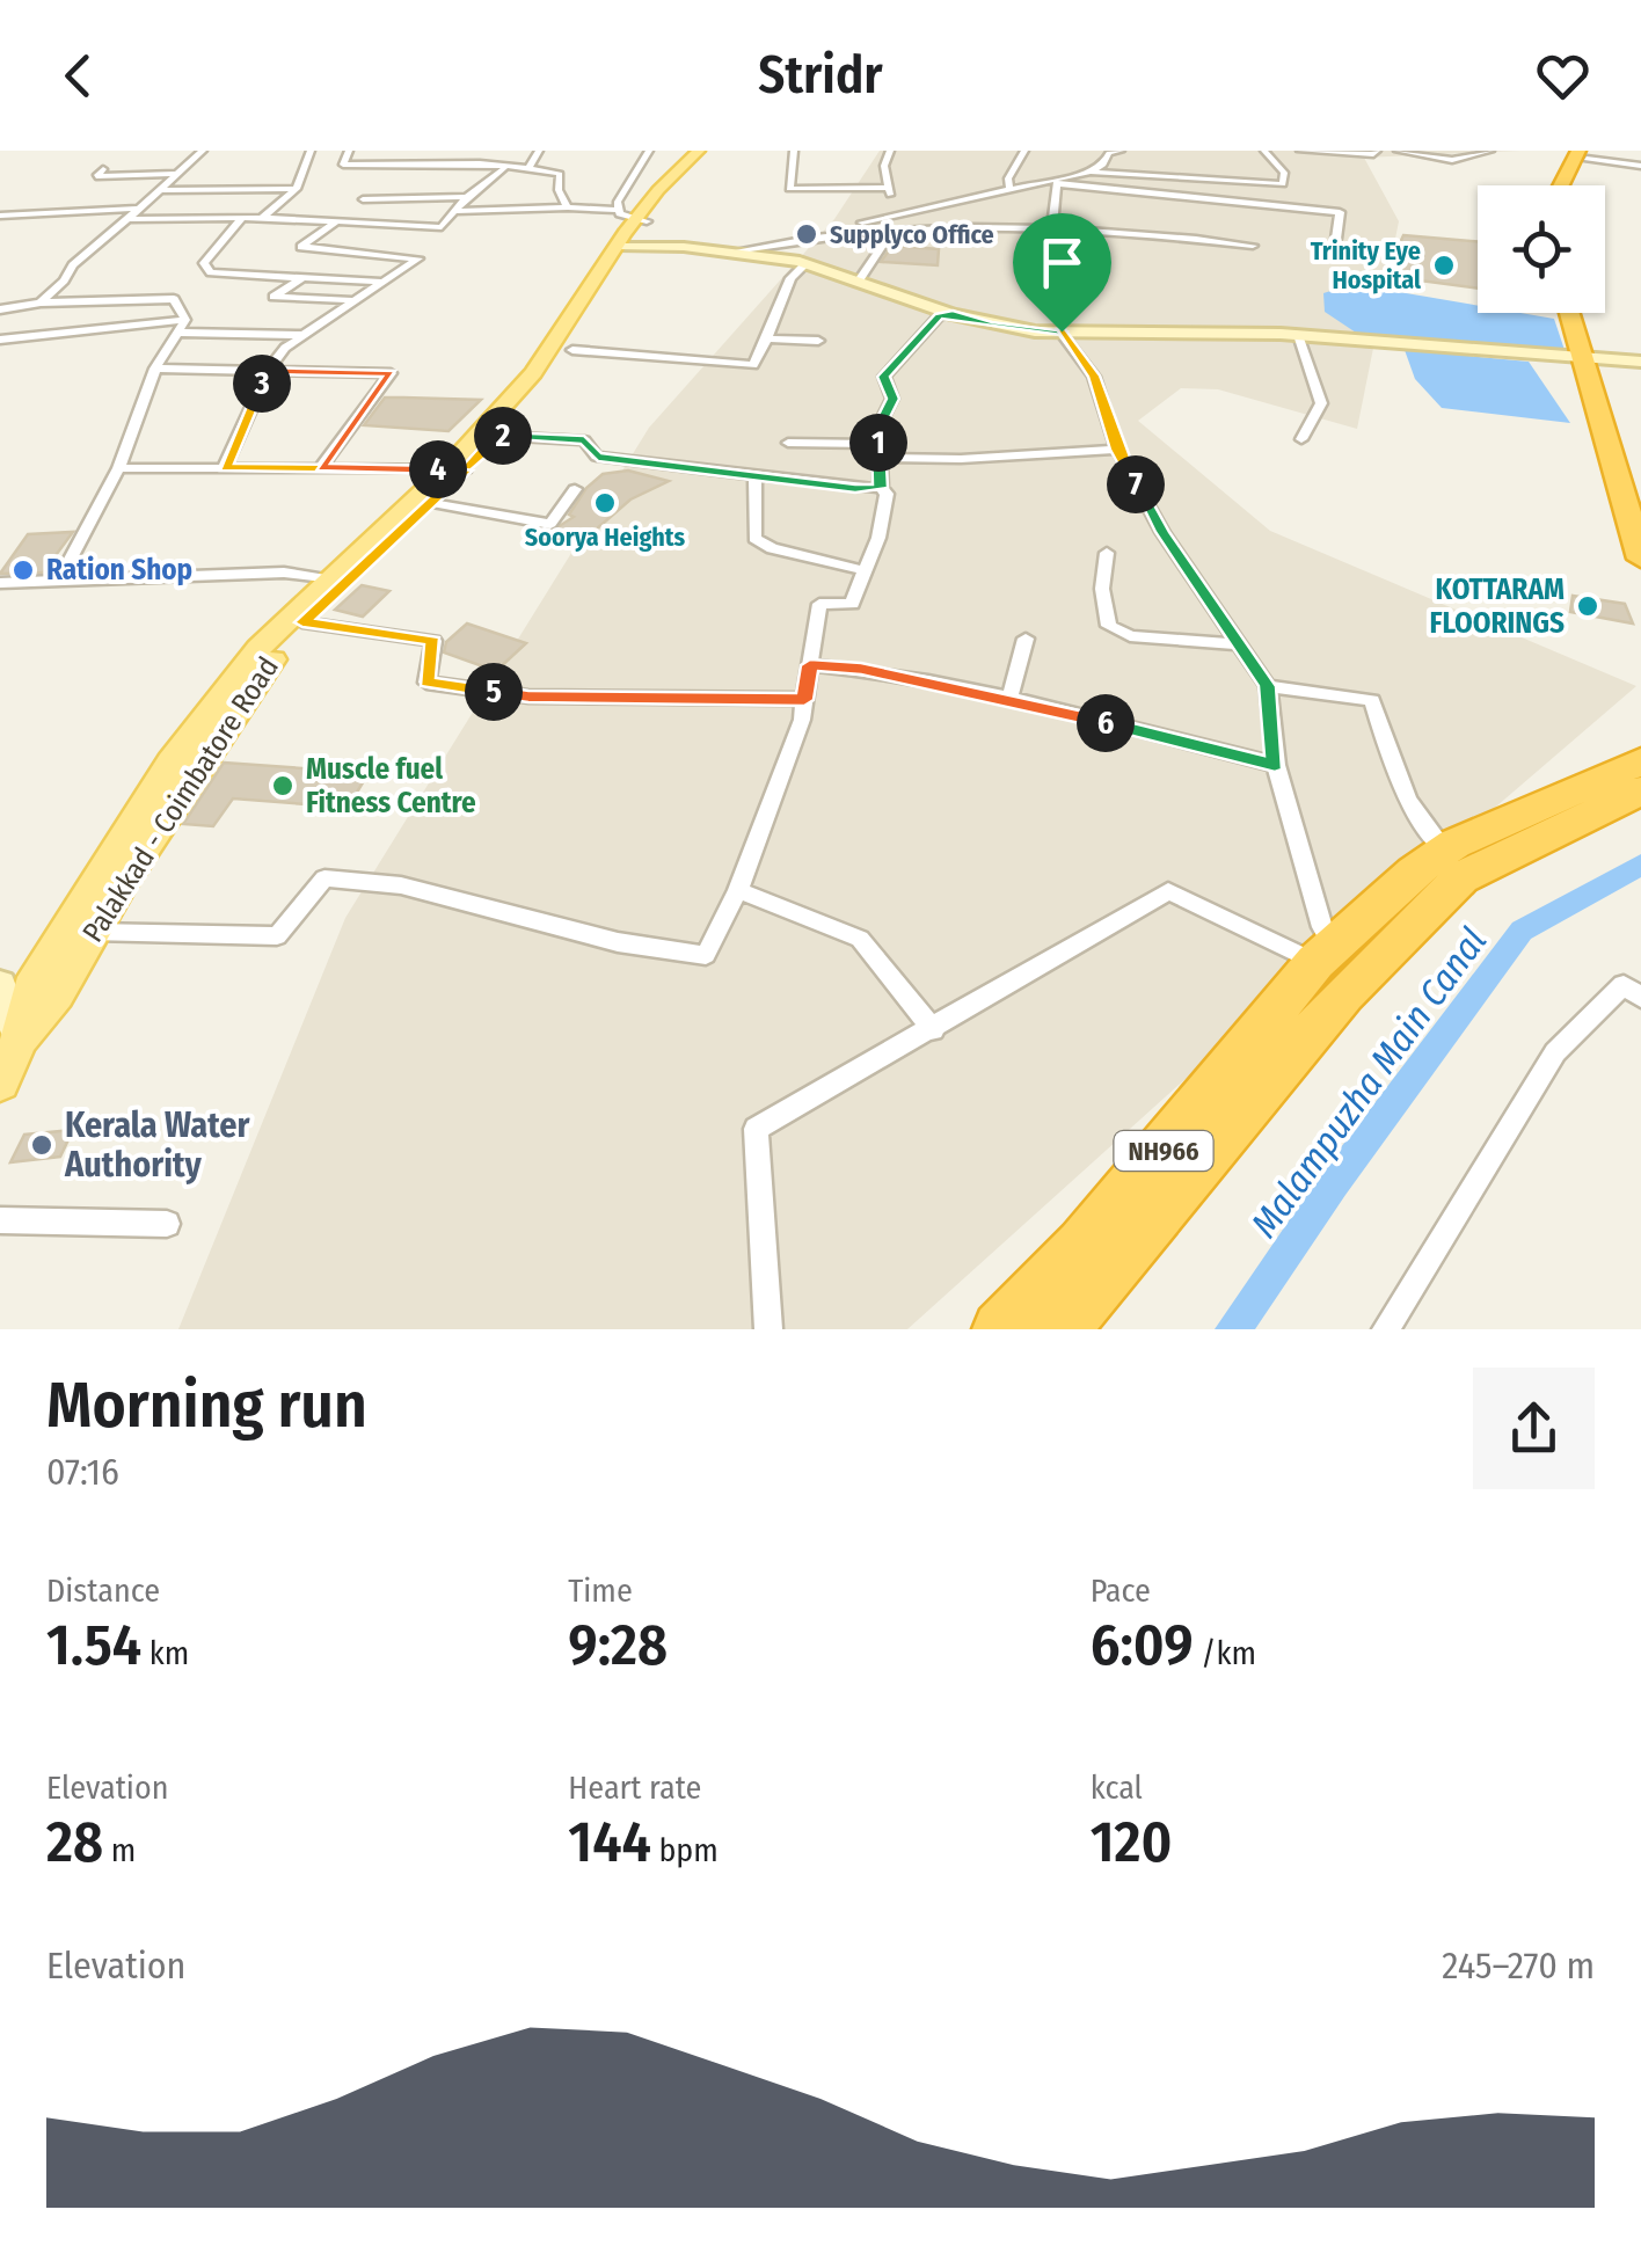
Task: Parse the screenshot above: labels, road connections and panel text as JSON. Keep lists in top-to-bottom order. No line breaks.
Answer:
{"streets":{"highway":["NH966"],"main road":["Palakkad - Coimbatore Road"]},"water":["Malampuzha Main Canal"],"places":["Supplyco Office","Trinity Eye Hospital","Soorya Heights","Ration Shop","KOTTARAM FLOORINGS","Muscle fuel Fitness Centre","Kerala Water Authority"],"page":{"header":"Stridr","pins":["3","2","1","4","7","5","6"],"heading":["Morning run","07:16"],"stats":[["Distance","1.54 km"],["Time","9:28"],["Pace","6:09 /km"],["Elevation","28 m"],["Heart rate","144 bpm"],["kcal","120"]],"chart":["Elevation","245–270 m"]}}
